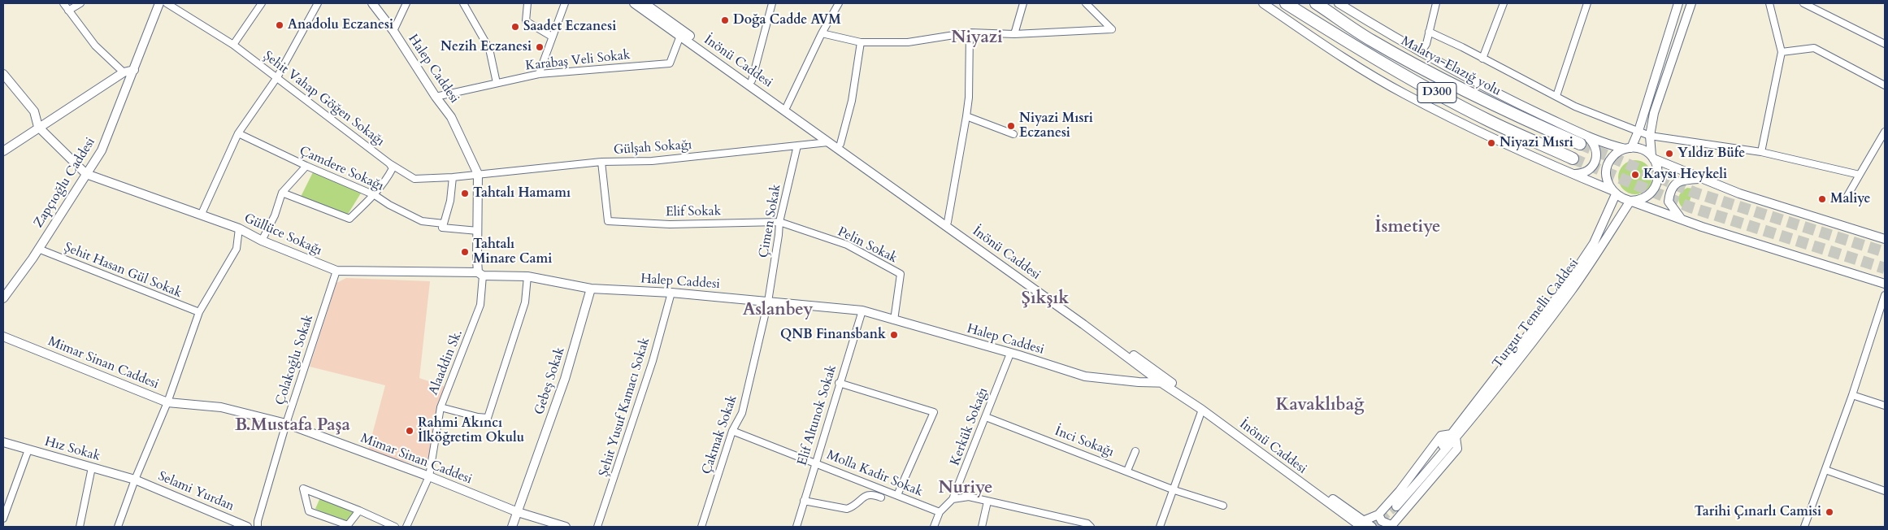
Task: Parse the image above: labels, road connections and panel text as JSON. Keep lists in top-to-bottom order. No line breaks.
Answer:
{"streets":{"highway":["Malatya-Elazığ yolu","D300"],"main road":["İnönü Caddesi","Halep Caddesi","Zapçıoğlu Caddesi","Güllüce Sokağı","Turgut Temelli Caddesi","Mimar Sinan Caddesi","Gebeş Sokak","Hız Sokak","Selami Yurdan"],"street":["Karabaş Veli Sokak","Şehit Vahap Göğen Sokağı","Gülşah Sokağı","Çamdere Sokağı","Elif Sokak","Çimen Sokak","Pelin Sokak","Şehit Hasan Gül Sokak","Çolakoğlu Sokak","Alaaddin Sk.","Şehit Yusuf Kamacı Sokak","Elif Altunok Sokak","Kerkük Sokağı","Çakmak Sokak","İnci Sokağı","Molla Kadir Sokak"]},"crossings":[["Karabaş Veli Sokak","İnönü Caddesi"],["Karabaş Veli Sokak","Halep Caddesi"],["İnönü Caddesi","Halep Caddesi"],["İnönü Caddesi","Gülşah Sokağı"],["İnönü Caddesi","Turgut Temelli Caddesi"],["Halep Caddesi","Şehit Vahap Göğen Sokağı"],["Halep Caddesi","Gülşah Sokağı"],["Halep Caddesi","Çamdere Sokağı"],["Halep Caddesi","Çimen Sokak"],["Halep Caddesi","Güllüce Sokağı"],["Halep Caddesi","Pelin Sokak"],["Halep Caddesi","Alaaddin Sk."],["Halep Caddesi","Gebeş Sokak"],["Halep Caddesi","Şehit Yusuf Kamacı Sokak"],["Halep Caddesi","Elif Altunok Sokak"],["Halep Caddesi","Kerkük Sokağı"],["Halep Caddesi","Çakmak Sokak"],["Şehit Vahap Göğen Sokağı","Gülşah Sokağı"],["Gülşah Sokağı","Elif Sokak"],["Gülşah Sokağı","Çimen Sokak"],["Zapçıoğlu Caddesi","Güllüce Sokağı"],["Zapçıoğlu Caddesi","Şehit Hasan Gül Sokak"],["Elif Sokak","Çimen Sokak"],["Elif Sokak","Pelin Sokak"],["Çimen Sokak","Pelin Sokak"],["Çimen Sokak","Çakmak Sokak"],["Güllüce Sokağı","Çolakoğlu Sokak"],["Güllüce Sokağı","Alaaddin Sk."],["Çolakoğlu Sokak","Mimar Sinan Caddesi"],["Alaaddin Sk.","Mimar Sinan Caddesi"],["Mimar Sinan Caddesi","Gebeş Sokak"],["Elif Altunok Sokak","Molla Kadir Sokak"],["Kerkük Sokağı","İnci Sokağı"],["Kerkük Sokağı","Molla Kadir Sokak"],["Çakmak Sokak","Molla Kadir Sokak"],["Hız Sokak","Selami Yurdan"]],"districts":["Niyazi","İsmetiye","Şıkşık","Aslanbey","Kavaklıbağ","B.Mustafa Paşa","Nuriye"],"places":["Doğa Cadde AVM","Anadolu Eczanesi","Saadet Eczanesi","Nezih Eczanesi","Niyazi Mısri Eczanesi","Niyazi Mısri","Yıldız Büfe","Kaysı Heykeli","Tahtalı Hamamı","Maliye","Tahtalı Minare Cami","QNB Finansbank","Rahmi Akıncı İlköğretim Okulu","Tarihi Çınarlı Camisi"]}
